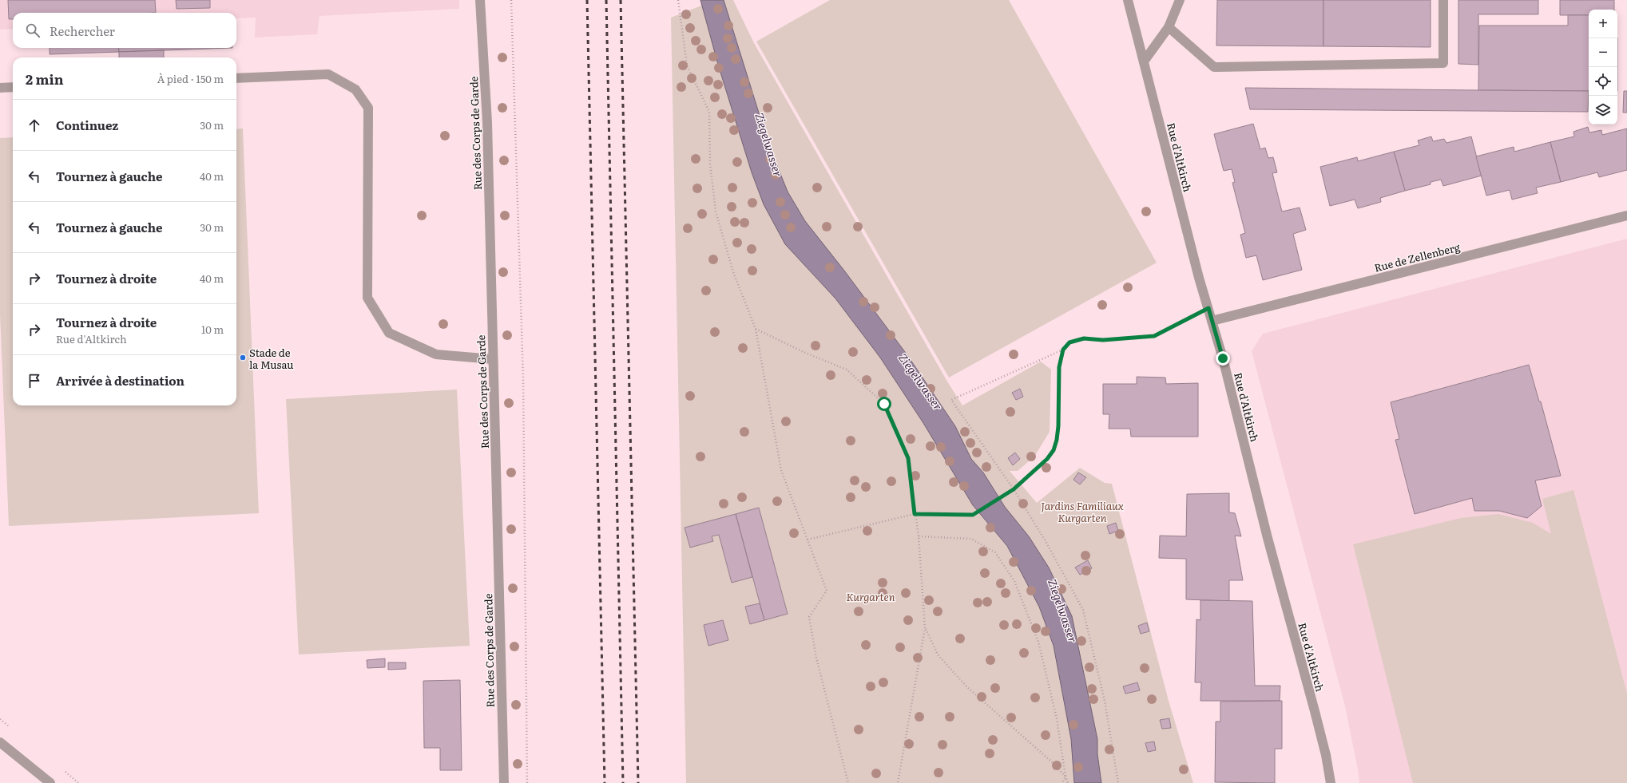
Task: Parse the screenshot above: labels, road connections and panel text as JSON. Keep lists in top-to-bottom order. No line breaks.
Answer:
{"streets":{"street":["Rue des Corps de Garde","Rue d'Altkirch","Rue de Zellenberg"]},"crossings":[["Rue d'Altkirch","Rue de Zellenberg"]],"water":["Ziegelwasser"],"parks":["Jardins Familiaux Kurgarten","Kurgarten"],"places":["Stade de la Musau"],"page":{"map_buttons":["+","−"],"search":"Rechercher","heading":["2 min","À pied · 150 m"],"list":[["Continuez","30 m"],["Tournez à gauche","40 m"],["Tournez à gauche","30 m"],["Tournez à droite","40 m"],["Tournez à droite","Rue d'Altkirch","10 m"],"Arrivée à destination"]}}
